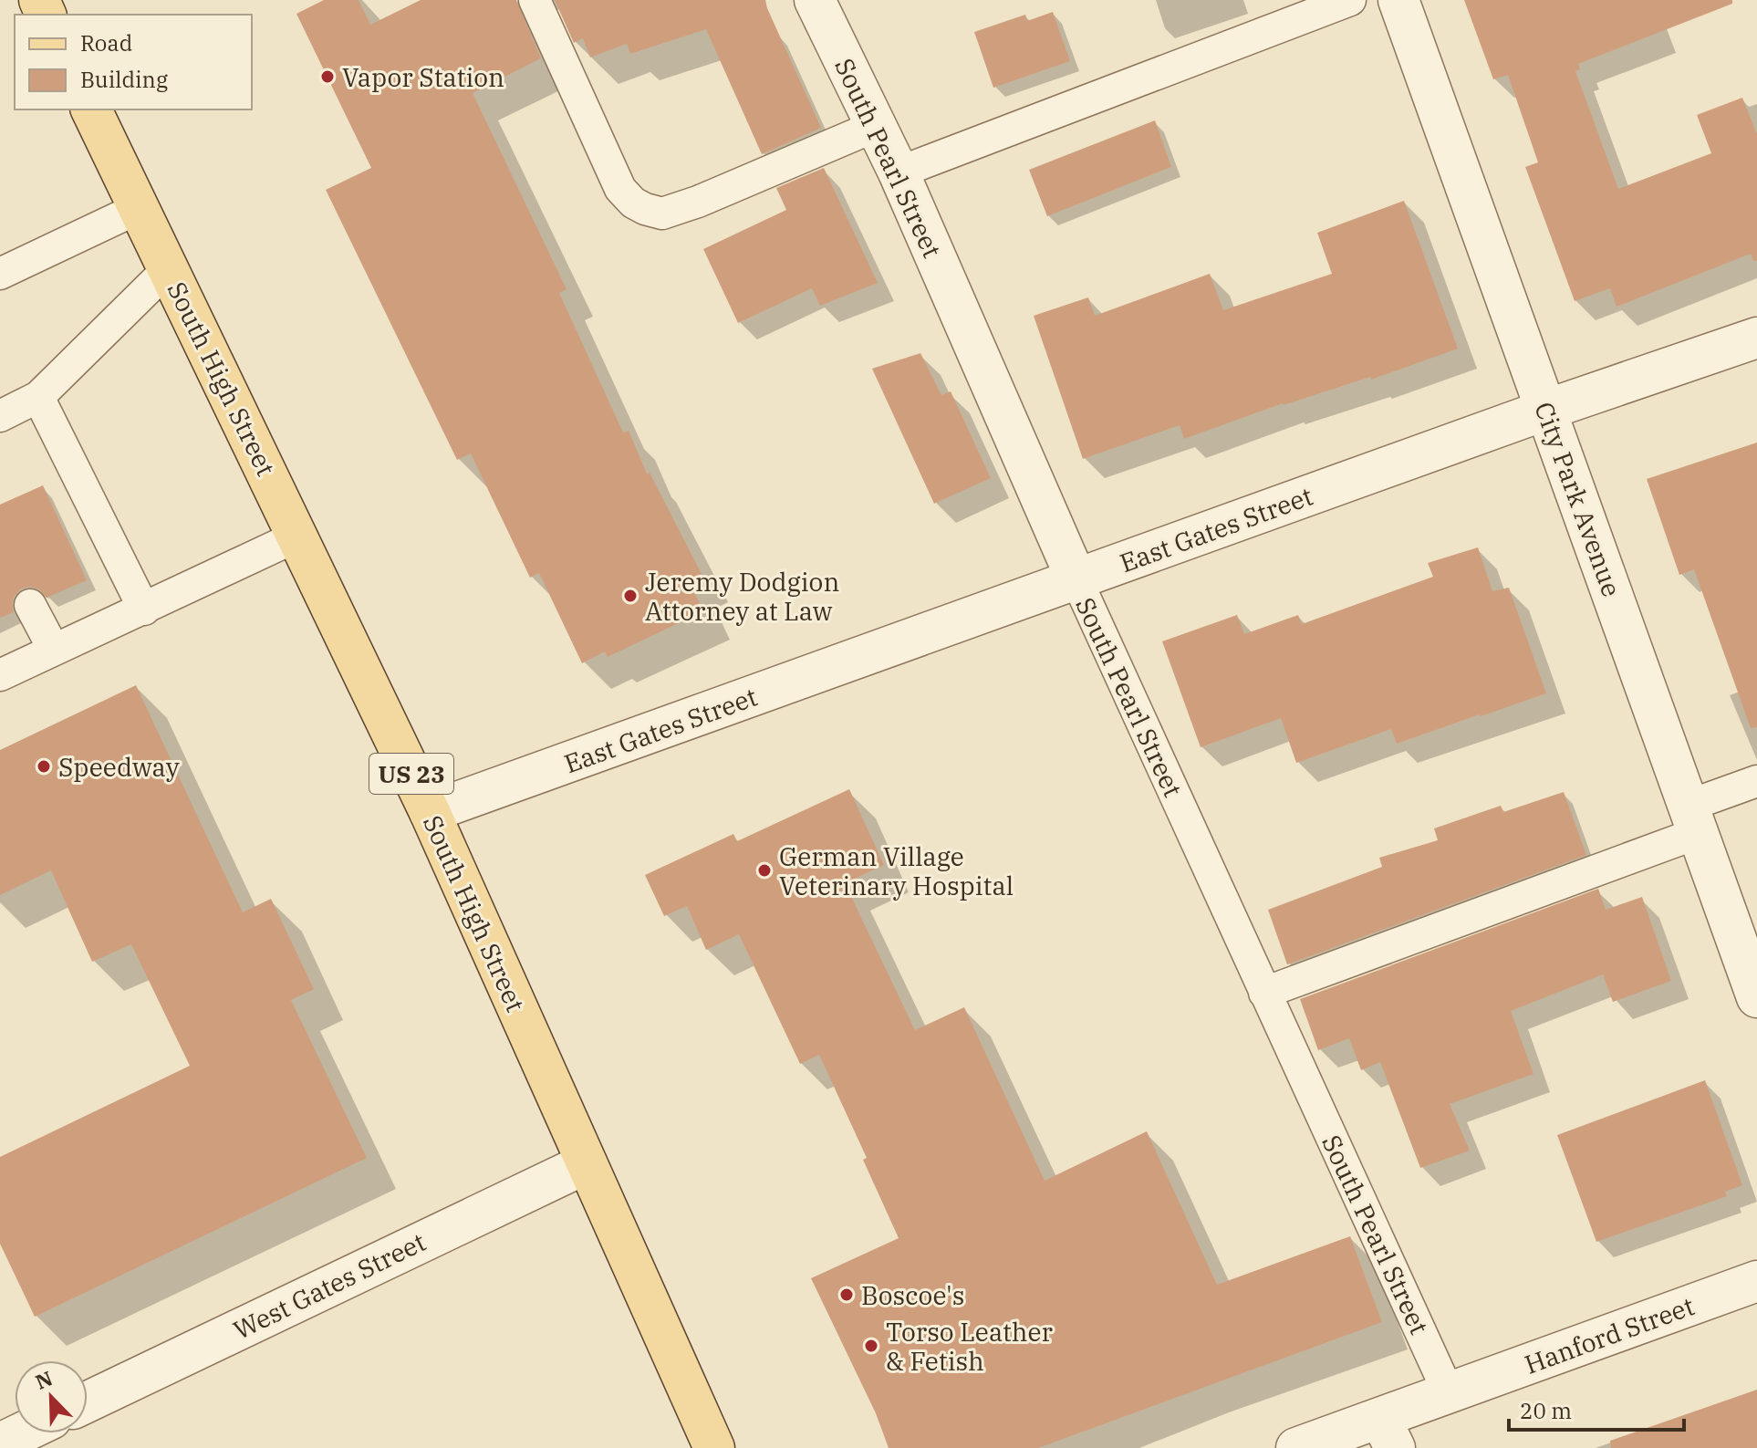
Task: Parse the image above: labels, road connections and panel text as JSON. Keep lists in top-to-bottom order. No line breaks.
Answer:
{"streets":{"main road":["South High Street","US 23"],"street":["South Pearl Street","City Park Avenue","East Gates Street","West Gates Street","Hanford Street"]},"crossings":[["South Pearl Street","East Gates Street"],["South Pearl Street","Hanford Street"],["South High Street","East Gates Street"],["South High Street","West Gates Street"],["City Park Avenue","East Gates Street"]],"places":["Vapor Station","Jeremy Dodgion Attorney at Law","Speedway","German Village Veterinary Hospital","Boscoe's","Torso Leather & Fetish"],"legend":["Road","Building"],"scale_bar":"20 m","north":"top left"}
